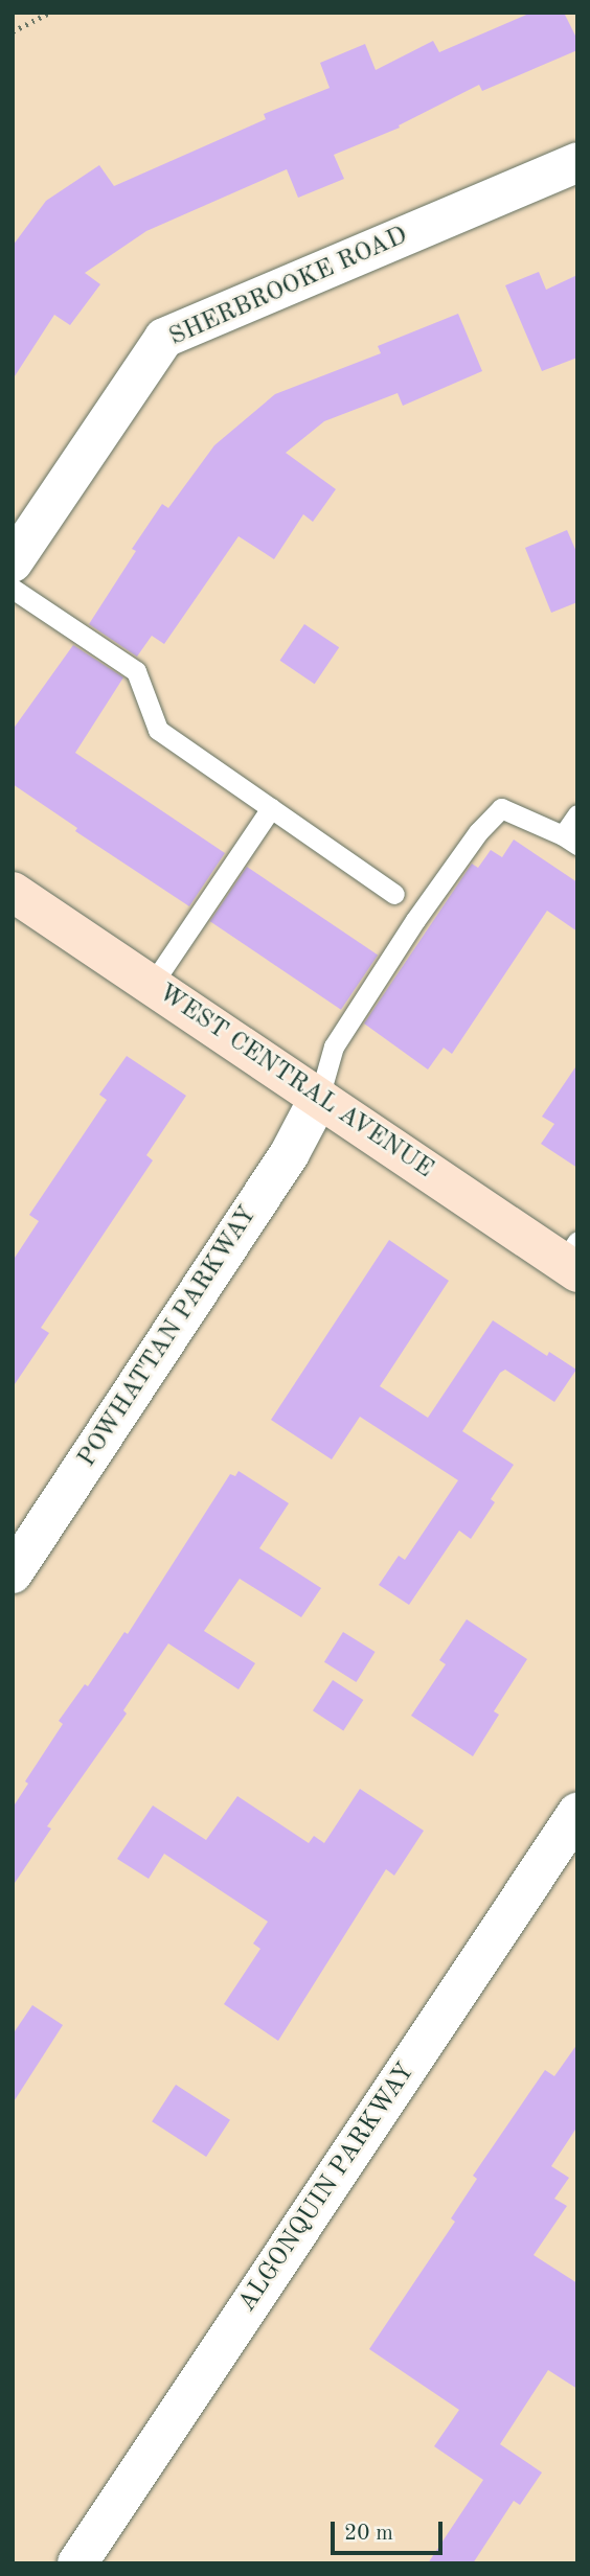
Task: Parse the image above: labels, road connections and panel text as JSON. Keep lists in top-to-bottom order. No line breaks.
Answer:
{"streets":{"main road":["WEST CENTRAL AVENUE"],"street":["SHERBROOKE ROAD","POWHATTAN PARKWAY","ALGONQUIN PARKWAY"]},"crossings":[["WEST CENTRAL AVENUE","POWHATTAN PARKWAY"]],"scale_bar":"20 m"}
